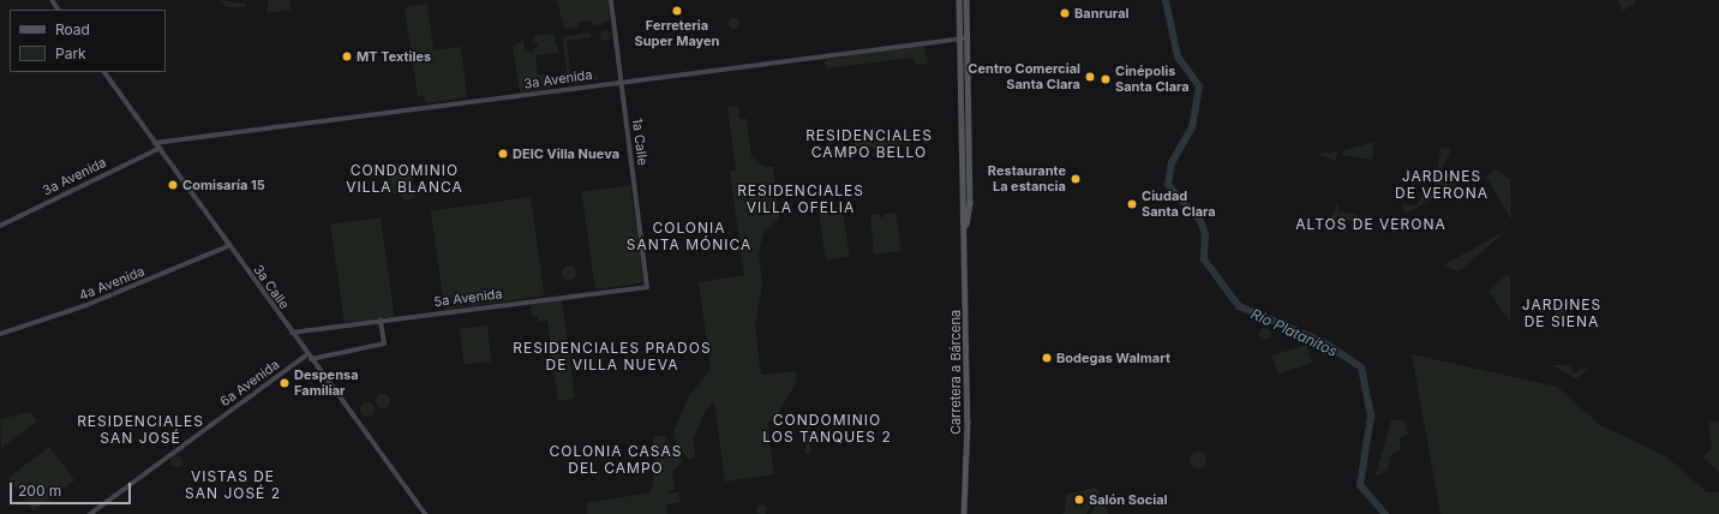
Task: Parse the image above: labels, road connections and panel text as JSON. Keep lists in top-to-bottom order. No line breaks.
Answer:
{"streets":{"main road":["Carretera a Bárcena"],"street":["3a Avenida","1a Calle","4a Avenida","3a Calle","5a Avenida","6a Avenida"]},"crossings":[["3a Avenida","1a Calle"],["3a Avenida","3a Calle"],["3a Avenida","Carretera a Bárcena"],["1a Calle","5a Avenida"],["4a Avenida","3a Calle"],["3a Calle","5a Avenida"],["3a Calle","6a Avenida"],["5a Avenida","6a Avenida"]],"districts":["RESIDENCIALES CAMPO BELLO","CONDOMINIO VILLA BLANCA","JARDINES DE VERONA","RESIDENCIALES VILLA OFELIA","ALTOS DE VERONA","COLONIA SANTA MÓNICA","JARDINES DE SIENA","RESIDENCIALES PRADOS DE VILLA NUEVA","CONDOMINIO LOS TANQUES 2","RESIDENCIALES SAN JOSÉ","COLONIA CASAS DEL CAMPO","VISTAS DE SAN JOSÉ 2"],"water":["Río Platanitos"],"places":["Ferreteria Super Mayen","Banrural","MT Textiles","Centro Comercial Santa Clara","Cinépolis Santa Clara","DEIC Villa Nueva","Restaurante La estancia","Comisaría 15","Ciudad Santa Clara","Bodegas Walmart","Despensa Familiar","Salón Social"],"legend":["Road","Park"],"scale_bar":"200 m"}
